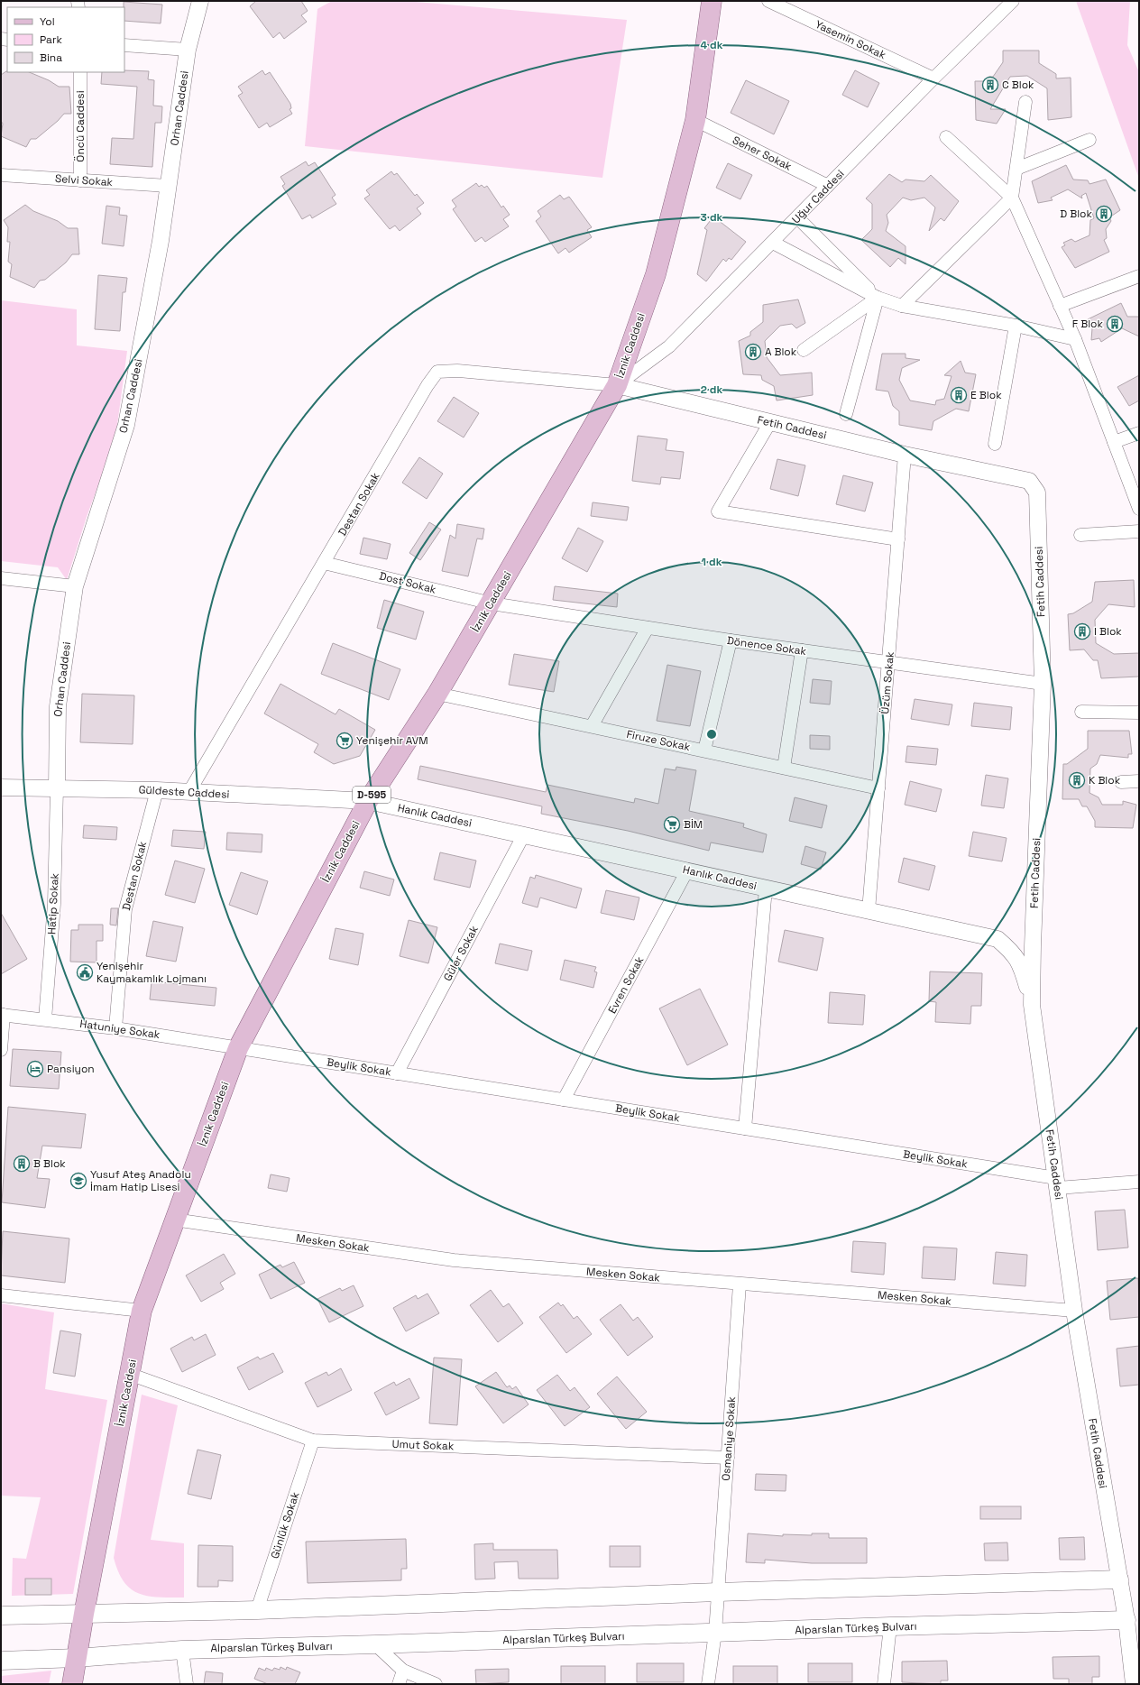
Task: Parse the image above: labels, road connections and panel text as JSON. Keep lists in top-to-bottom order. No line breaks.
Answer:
{"streets":{"main road":["İznik Caddesi","D-595","Alparslan Türkeş Bulvarı"],"street":["Yasemin Sokak","Orhan Caddesi","Öncü Caddesi","Seher Sokak","Selvi Sokak","Uğur Caddesi","Fetih Caddesi","Destan Sokak","Dost Sokak","Dönence Sokak","Üzüm Sokak","Firuze Sokak","Güldeste Caddesi","Hanlık Caddesi","Hatip Sokak","Güler Sokak","Evren Sokak","Hatuniye Sokak","Beylik Sokak","Mesken Sokak","Osmaniye Sokak","Umut Sokak","Günlük Sokak"]},"crossings":[["Yasemin Sokak","Uğur Caddesi"],["Orhan Caddesi","Selvi Sokak"],["Orhan Caddesi","Güldeste Caddesi"],["Orhan Caddesi","Hatip Sokak"],["Öncü Caddesi","Selvi Sokak"],["Seher Sokak","Uğur Caddesi"],["Seher Sokak","İznik Caddesi"],["Uğur Caddesi","İznik Caddesi"],["Uğur Caddesi","Fetih Caddesi"],["Uğur Caddesi","Destan Sokak"],["İznik Caddesi","Fetih Caddesi"],["İznik Caddesi","Destan Sokak"],["İznik Caddesi","Dost Sokak"],["İznik Caddesi","Dönence Sokak"],["İznik Caddesi","Firuze Sokak"],["İznik Caddesi","Güldeste Caddesi"],["İznik Caddesi","D-595"],["İznik Caddesi","Hanlık Caddesi"],["İznik Caddesi","Hatuniye Sokak"],["İznik Caddesi","Beylik Sokak"],["İznik Caddesi","Mesken Sokak"],["İznik Caddesi","Umut Sokak"],["Fetih Caddesi","Destan Sokak"],["Fetih Caddesi","Dönence Sokak"],["Fetih Caddesi","Üzüm Sokak"],["Fetih Caddesi","Hanlık Caddesi"],["Fetih Caddesi","Beylik Sokak"],["Fetih Caddesi","Mesken Sokak"],["Fetih Caddesi","Alparslan Türkeş Bulvarı"],["Destan Sokak","Dost Sokak"],["Destan Sokak","Güldeste Caddesi"],["Destan Sokak","Hatuniye Sokak"],["Dost Sokak","Dönence Sokak"],["Dönence Sokak","Üzüm Sokak"],["Üzüm Sokak","Firuze Sokak"],["Üzüm Sokak","Hanlık Caddesi"],["Güldeste Caddesi","Hanlık Caddesi"],["Güldeste Caddesi","Hatip Sokak"],["D-595","Alparslan Türkeş Bulvarı"],["Hanlık Caddesi","Güler Sokak"],["Hanlık Caddesi","Evren Sokak"],["Hatip Sokak","Hatuniye Sokak"],["Güler Sokak","Beylik Sokak"],["Evren Sokak","Beylik Sokak"],["Hatuniye Sokak","Beylik Sokak"],["Mesken Sokak","Osmaniye Sokak"],["Osmaniye Sokak","Umut Sokak"],["Osmaniye Sokak","Alparslan Türkeş Bulvarı"],["Umut Sokak","Günlük Sokak"]],"places":{"building":["C Blok","D Blok","F Blok","A Blok","E Blok","I Blok","K Blok","B Blok"],"supermarket":["Yenişehir AVM","BİM"],"public building":["Yenişehir Kaymakamlık Lojmanı"],"hotel":["Pansiyon"],"school or university":["Yusuf Ateş Anadolu İmam Hatip Lisesi"]},"legend":["Yol","Park","Bina"],"rings":["4 dk","3 dk","2 dk","1 dk"]}
